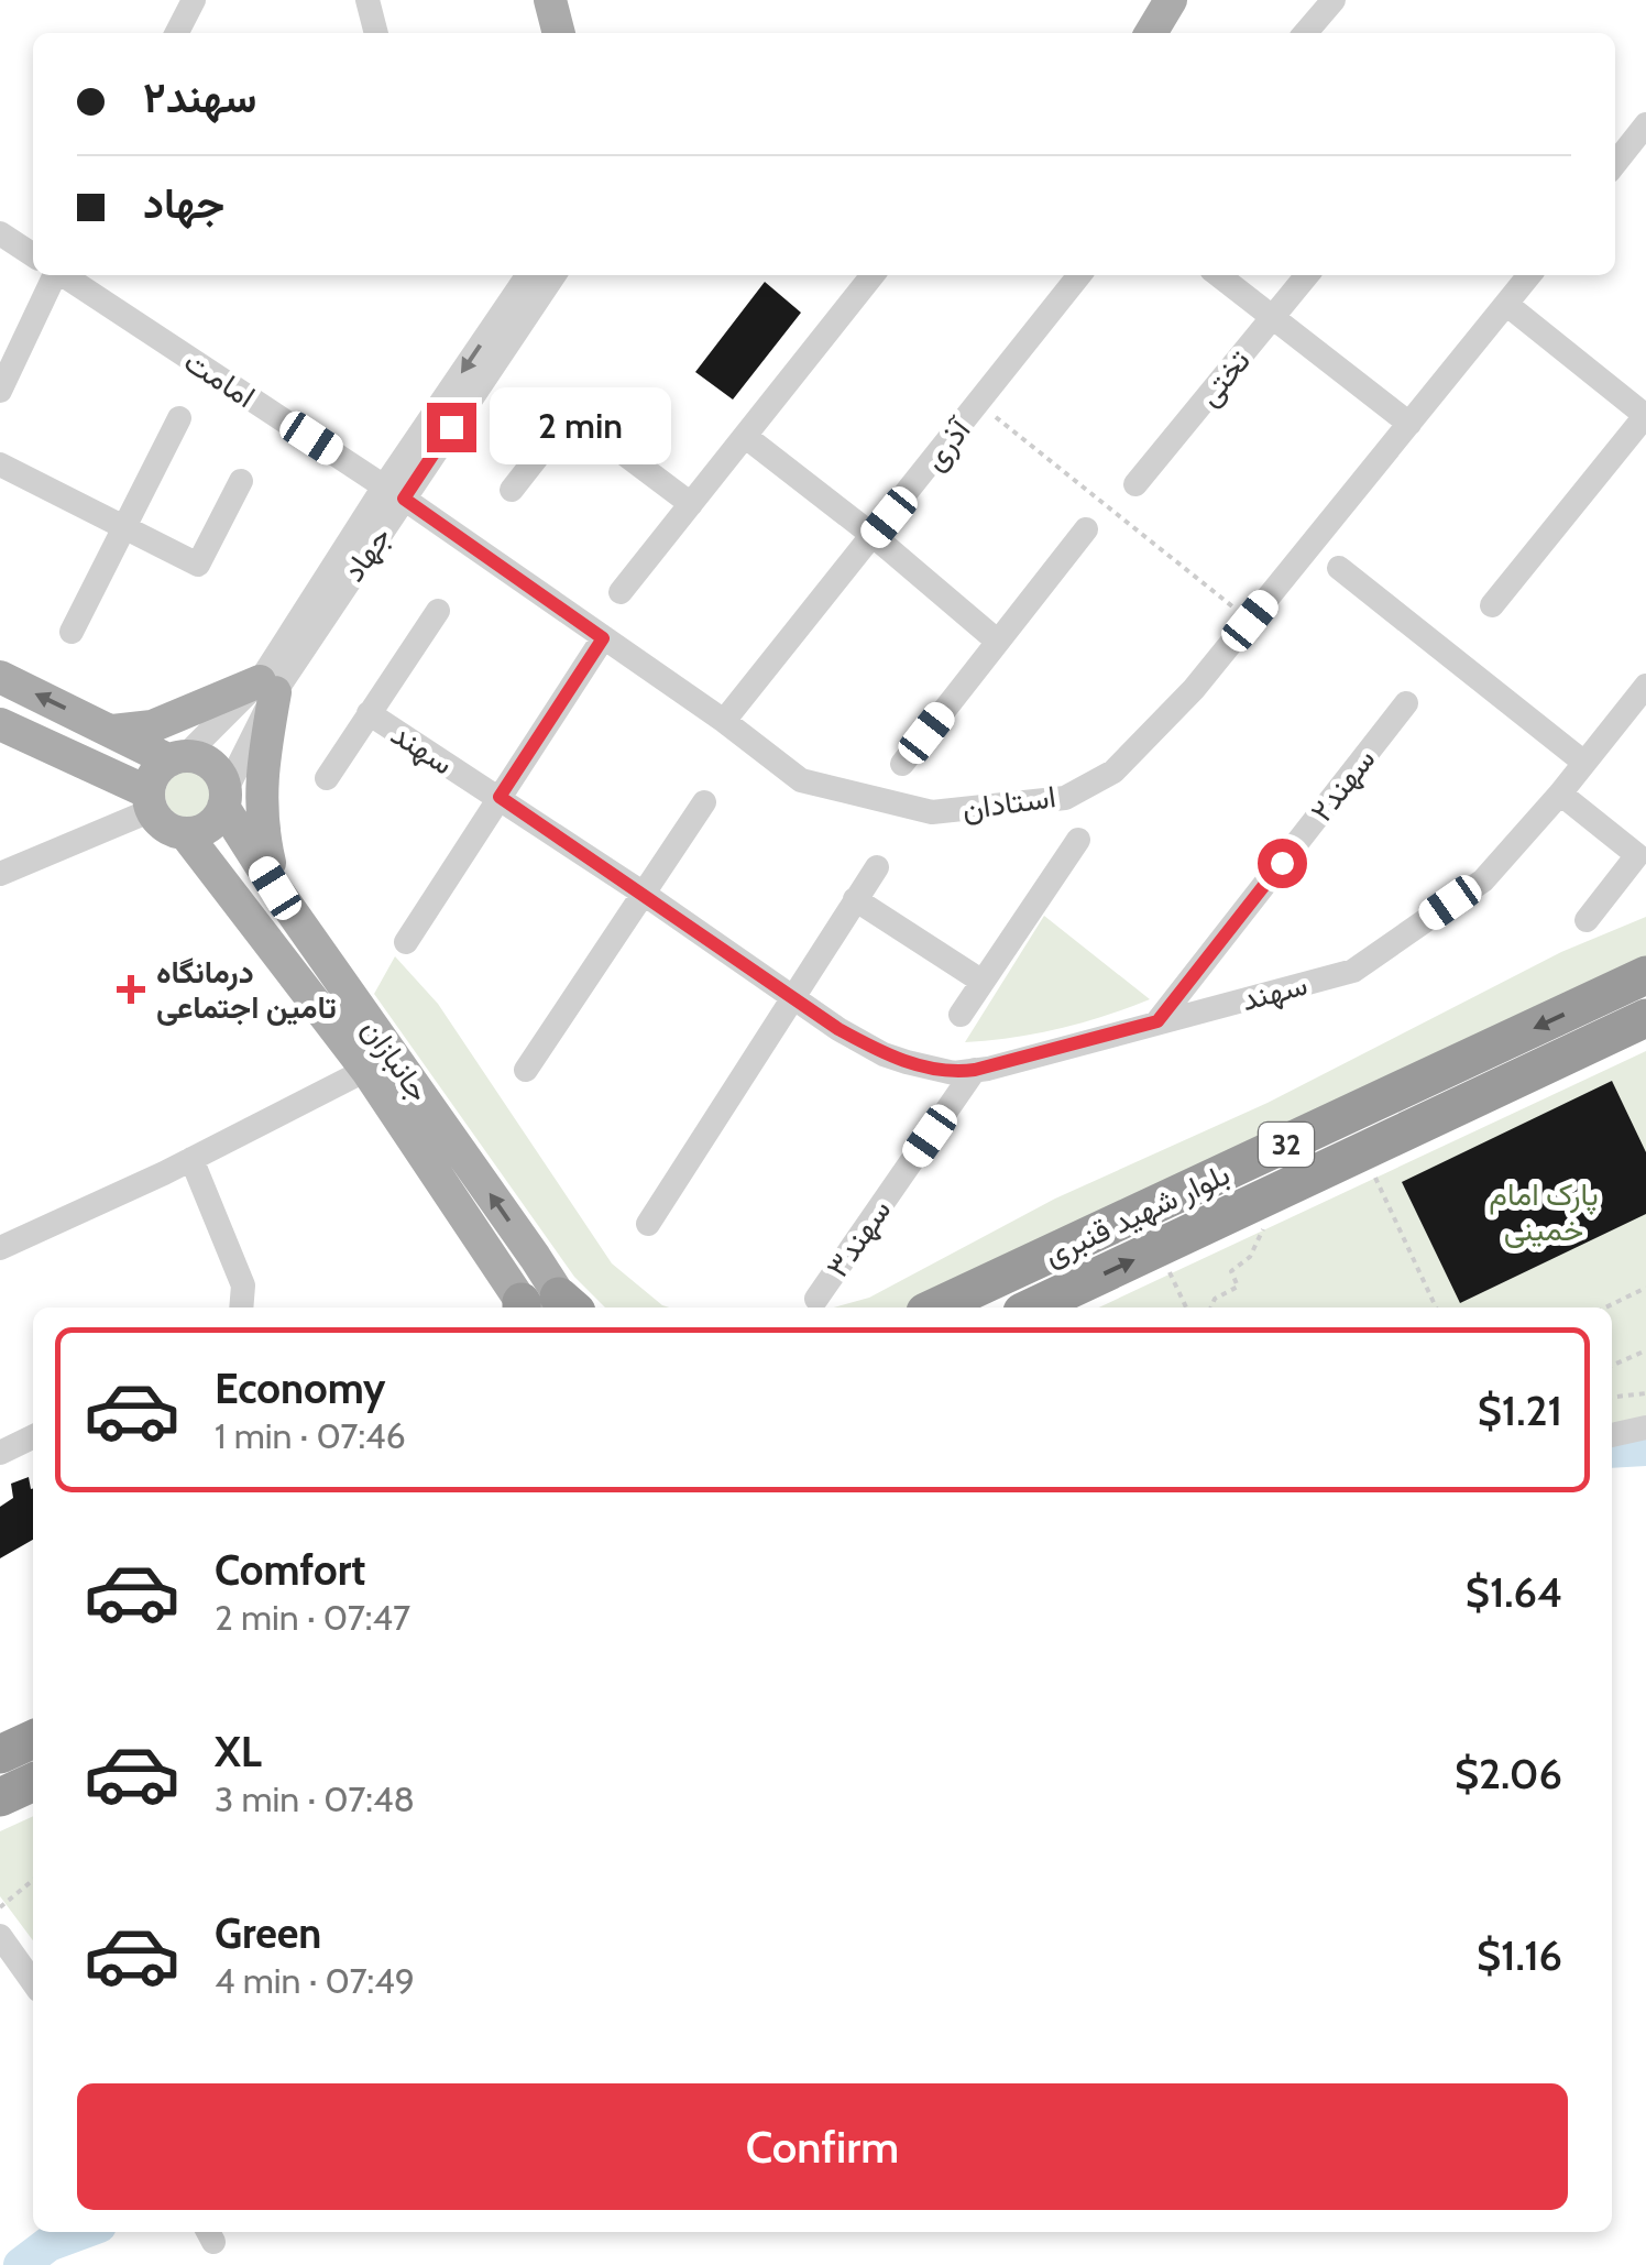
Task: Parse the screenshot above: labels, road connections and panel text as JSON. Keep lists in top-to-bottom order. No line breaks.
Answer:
{"streets":{"highway":["32","بلوار شهید قنبری"],"main road":["جانبازان"],"street":["تختی","امامت","آذری","جهاد","سهند","سهند۲","استادان","سهند۳"]},"crossings":[["امامت","جهاد"],["امامت","استادان"],["آذری","استادان"],["جهاد","استادان"],["جهاد","جانبازان"],["سهند","سهند۲"],["سهند","سهند۳"]],"parks":["پارک امام خمینی"],"places":{"health":["درمانگاه تامین اجتماعی"]},"page":{"banner":["سهند۲","جهاد"],"bubble":"2 min","list":[{"name":"Economy","note":"1 min · 07:46","value":"$1.21"},{"name":"Comfort","note":"2 min · 07:47","value":"$1.64"},{"name":"XL","note":"3 min · 07:48","value":"$2.06"},{"name":"Green","note":"4 min · 07:49","value":"$1.16"}],"buttons":"Confirm"}}
